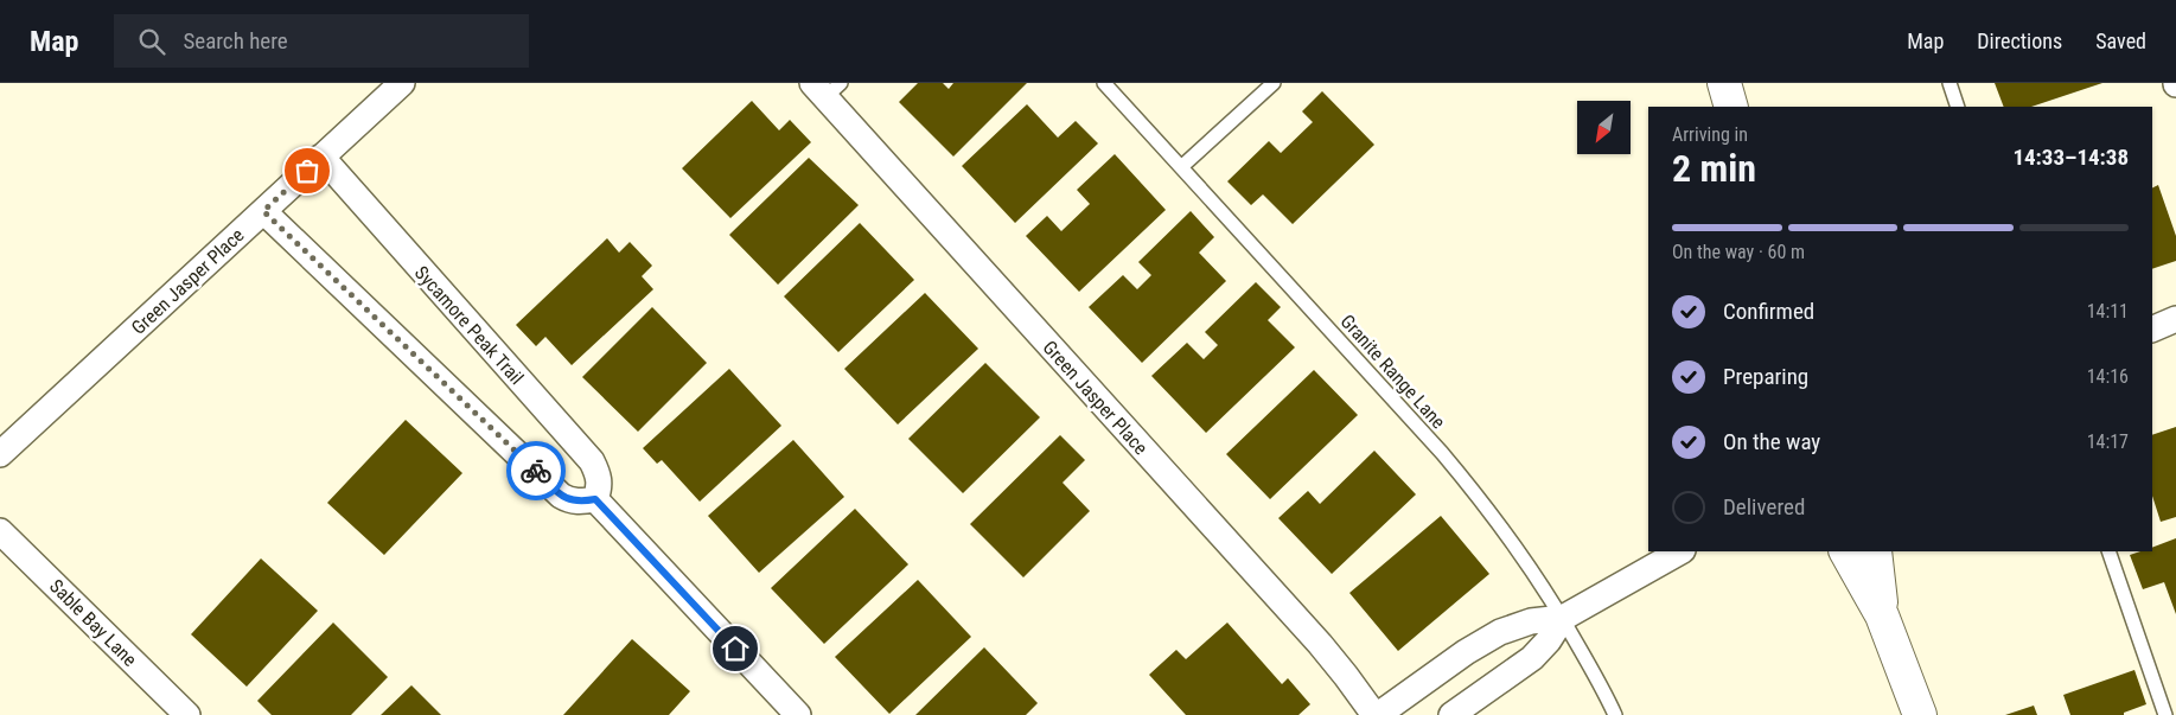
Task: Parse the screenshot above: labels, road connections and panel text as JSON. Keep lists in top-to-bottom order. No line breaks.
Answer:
{"streets":{"street":["Green Jasper Place","Sycamore Peak Trail","Sable Bay Lane"],"lane":["Granite Range Lane"]},"crossings":[["Green Jasper Place","Sycamore Peak Trail"]],"north":"bottom left","page":{"header":"Map","search":"Search here","nav":["Map","Directions","Saved"],"heading":["2 min","Arriving in","14:33–14:38"],"bar":"On the way · 60 m","list":[["Confirmed","14:11"],["Preparing","14:16"],["On the way","14:17"],"Delivered"]}}
